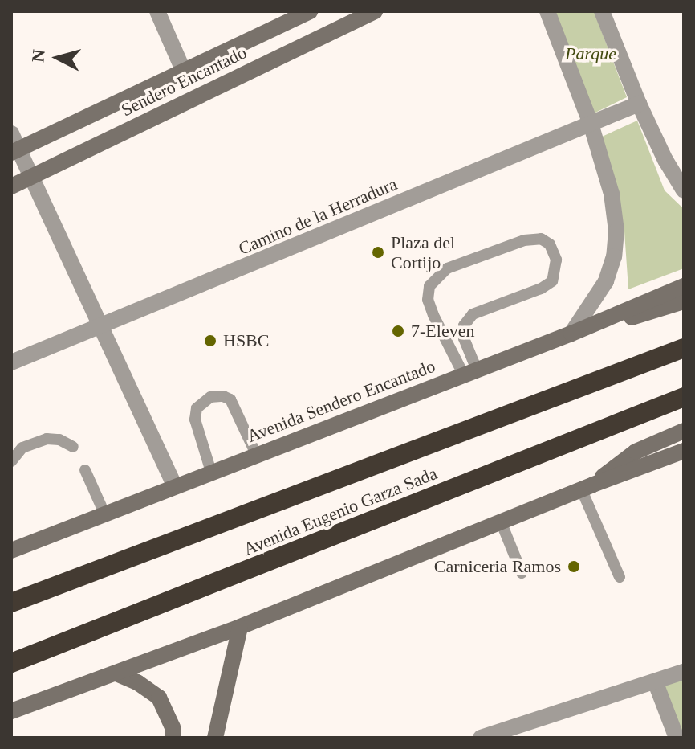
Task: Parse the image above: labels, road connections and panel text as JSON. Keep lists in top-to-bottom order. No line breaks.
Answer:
{"streets":{"highway":["Avenida Eugenio Garza Sada"],"street":["Sendero Encantado","Camino de la Herradura","Avenida Sendero Encantado"]},"parks":["Parque"],"places":["Plaza del Cortijo","7-Eleven","HSBC","Carniceria Ramos"],"north":"left"}
